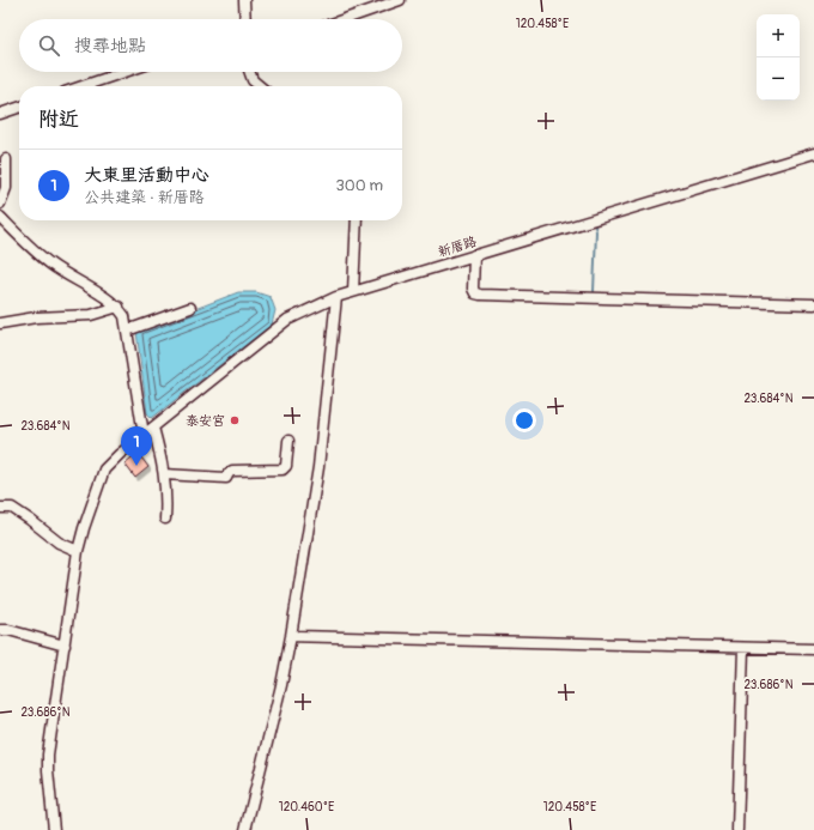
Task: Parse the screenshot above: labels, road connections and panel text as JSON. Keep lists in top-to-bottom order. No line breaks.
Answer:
{"streets":{"street":["新厝路"]},"places":["泰安宮"],"page":{"map_buttons":["+","−"],"search":"搜尋地點","heading":"附近","list":[{"mark":"1","name":"大東里活動中心","note":"公共建築 · 新厝路","value":"300 m"}],"pins":"1"},"coordinates":["120.458°E","23.684°N","23.686°N","120.460°E"]}
